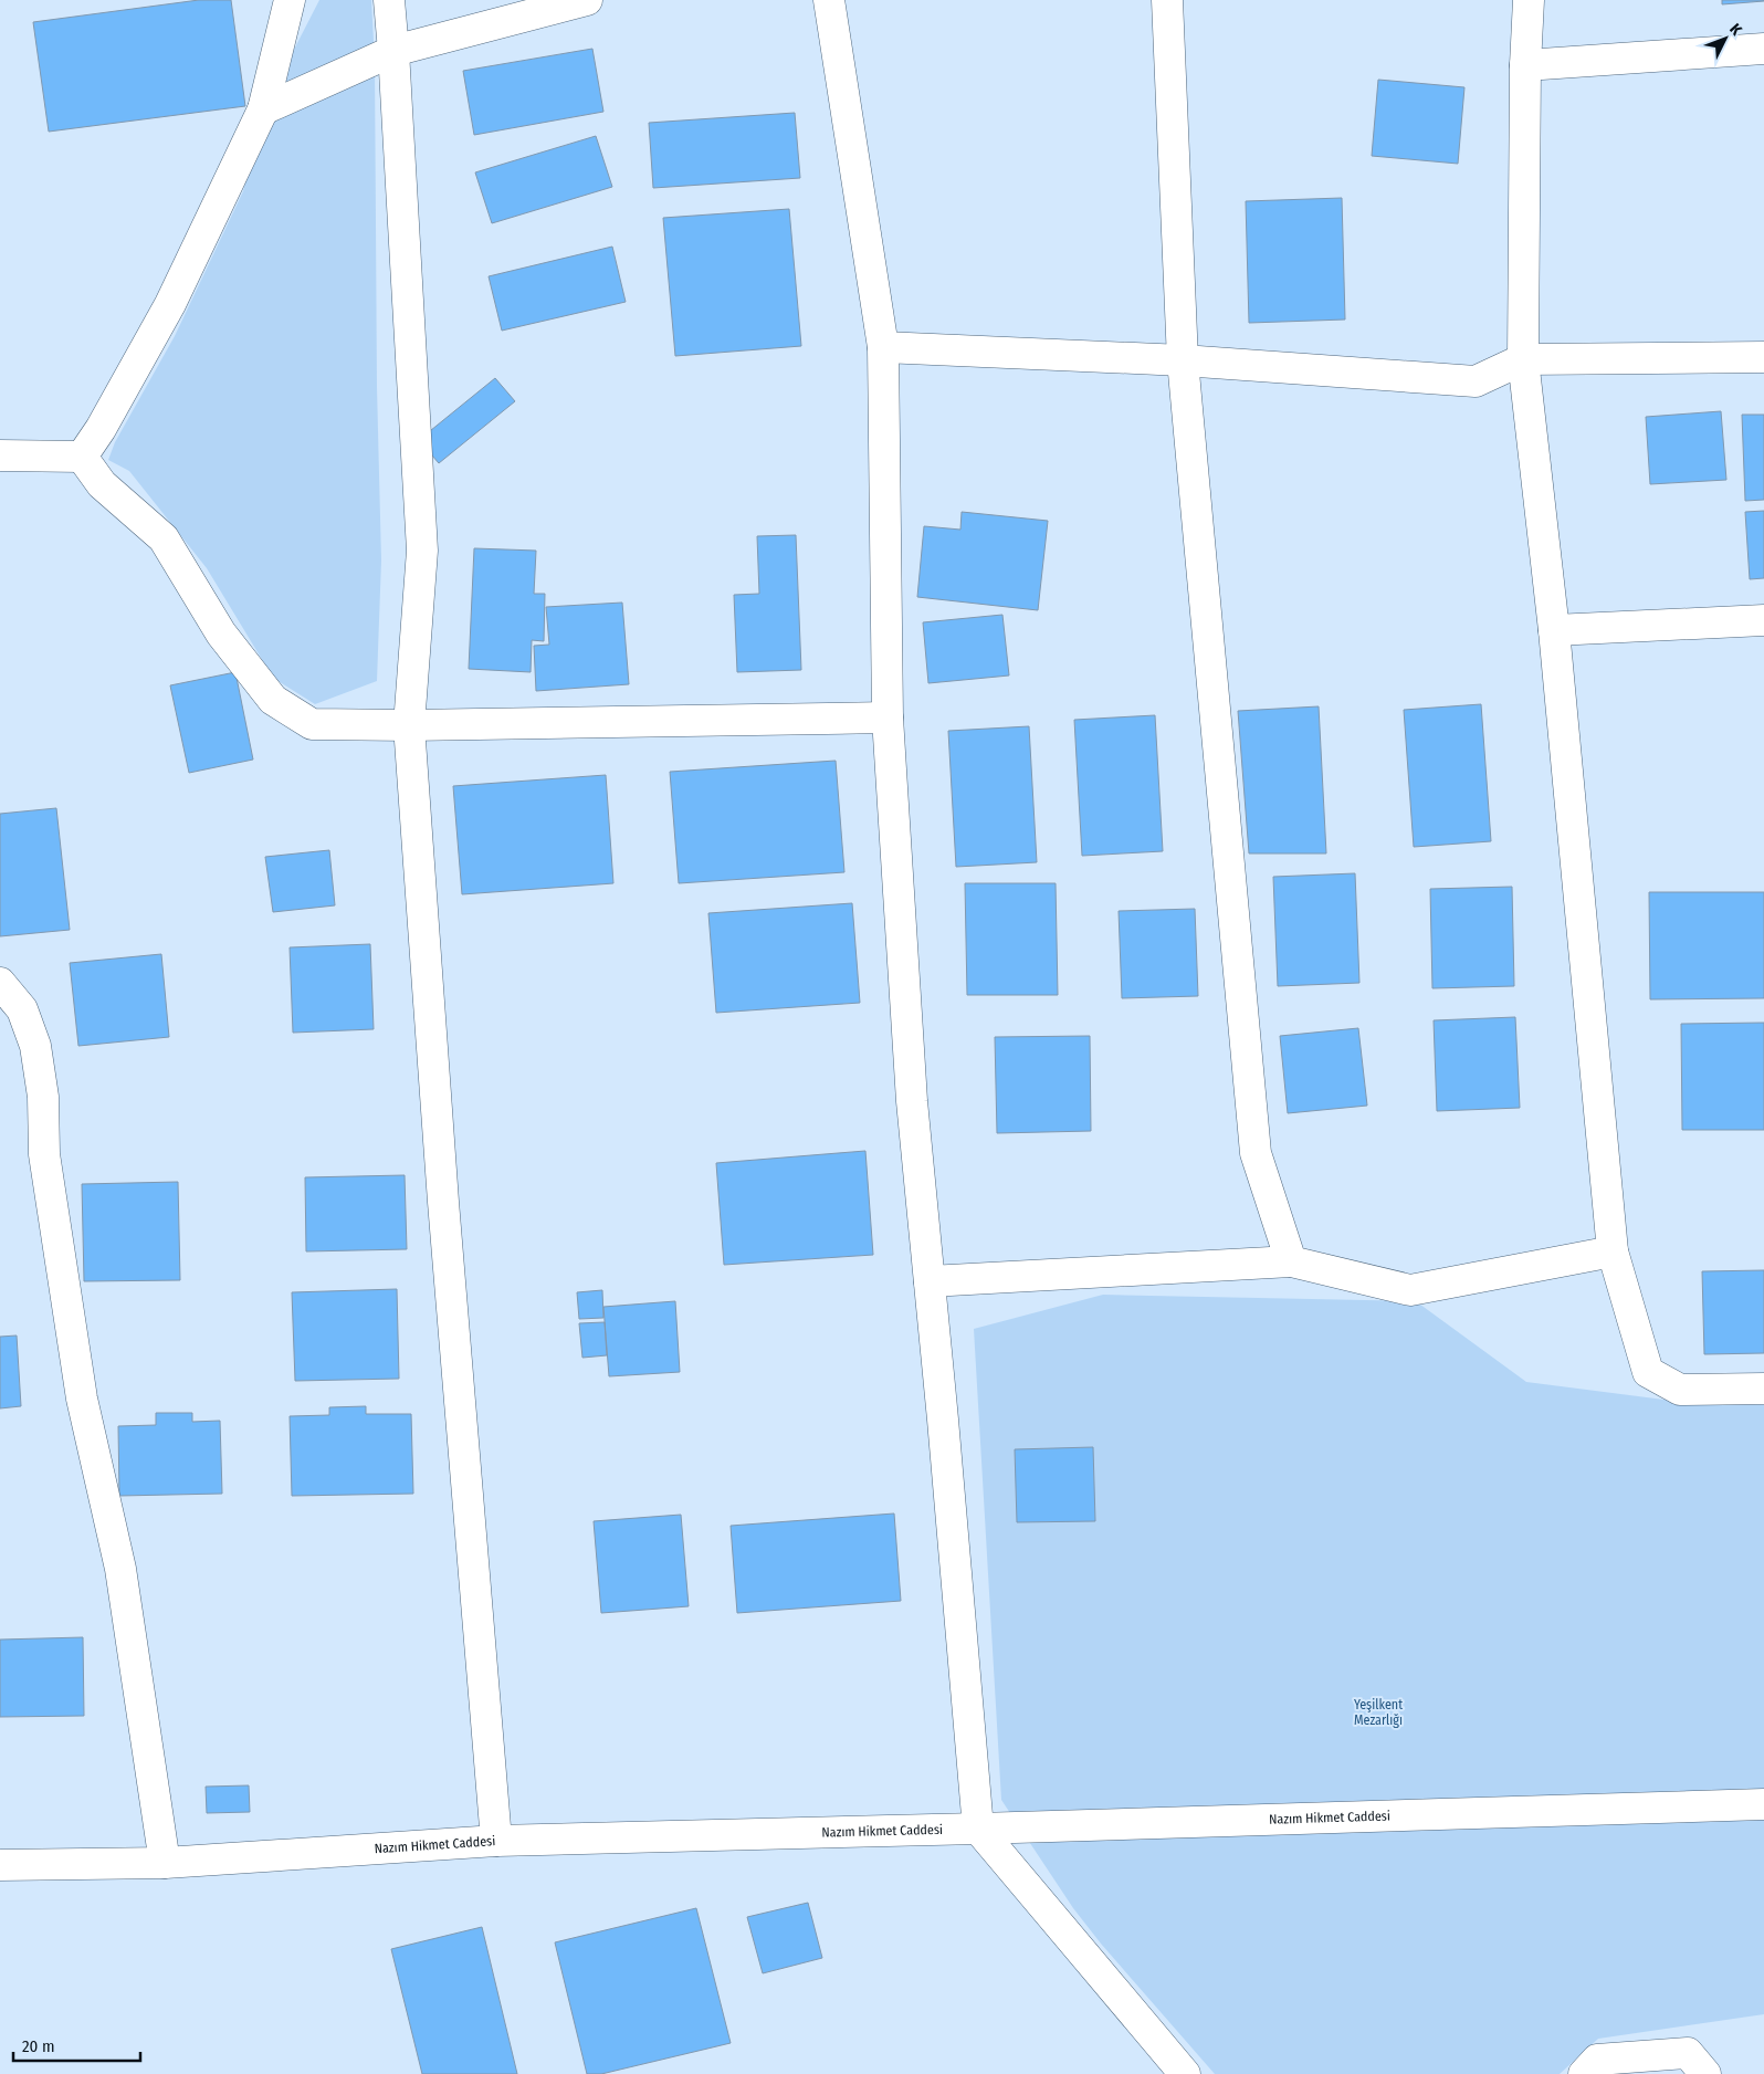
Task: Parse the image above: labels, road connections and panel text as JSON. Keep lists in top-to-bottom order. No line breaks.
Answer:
{"streets":{"street":["Nazım Hikmet Caddesi"]},"parks":["Yeşilkent Mezarlığı"],"scale_bar":"20 m","north":"top right"}
